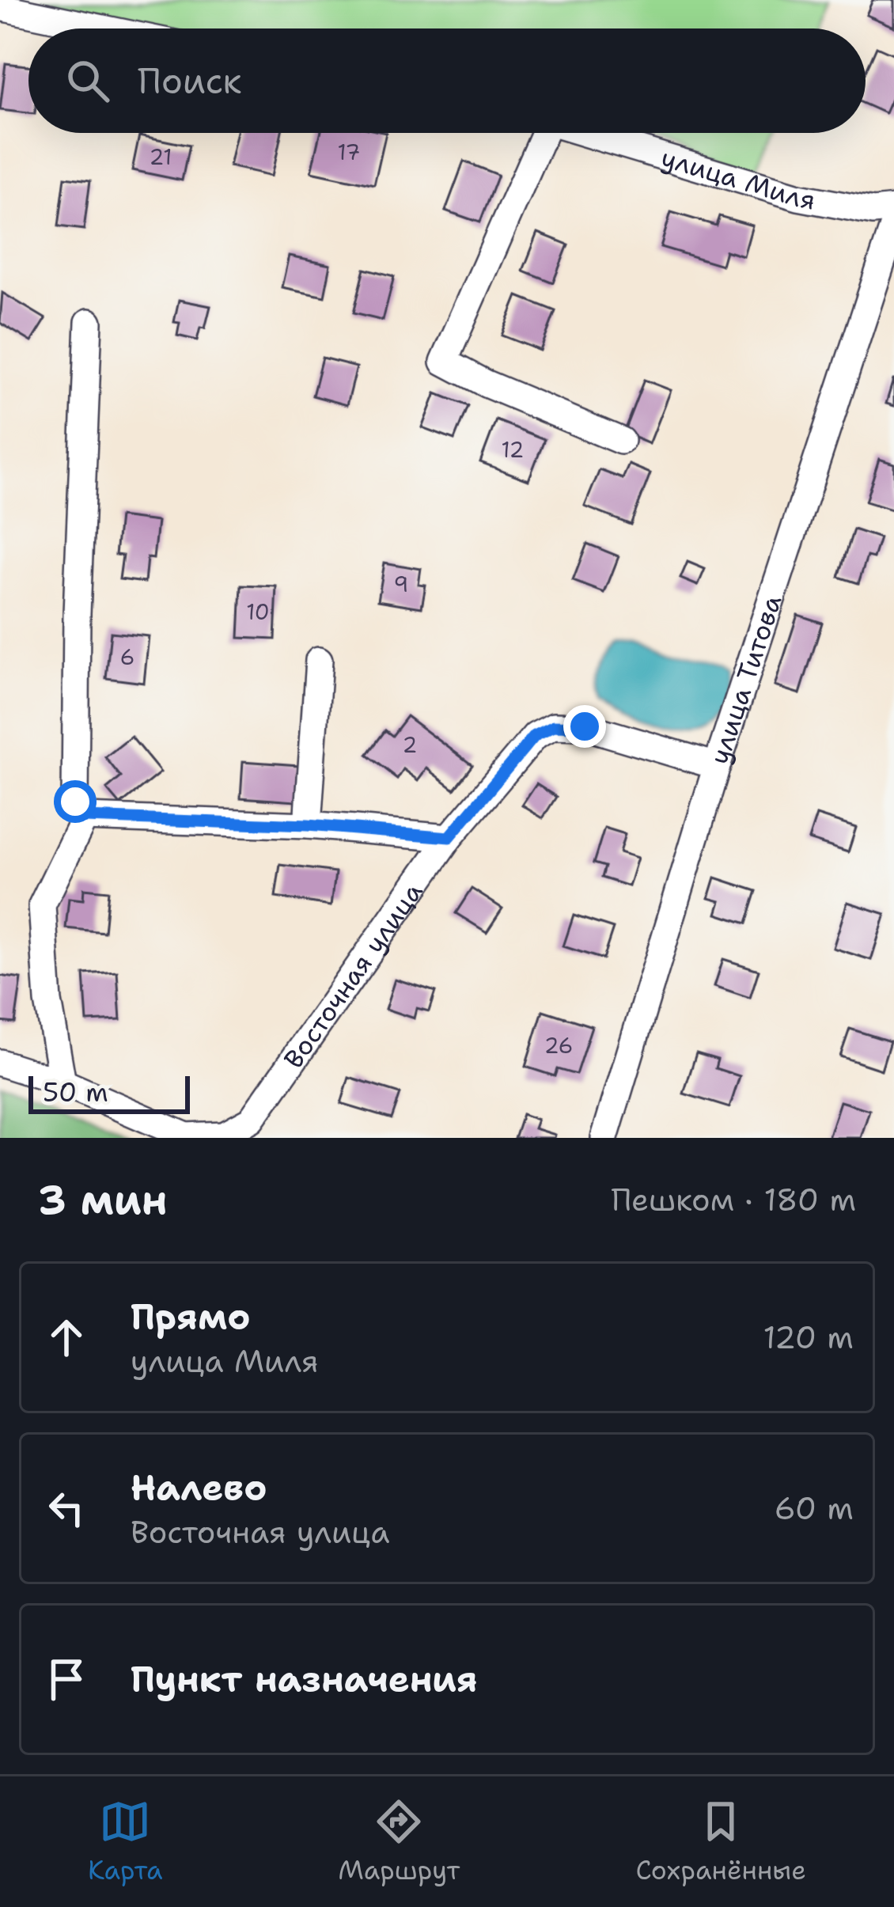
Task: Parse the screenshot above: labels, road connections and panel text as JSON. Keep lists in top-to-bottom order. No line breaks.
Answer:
{"streets":{"street":["улица Миля","улица Титова","Восточная улица"]},"crossings":[["улица Титова","Восточная улица"]],"house_numbers":["17","21","12","9","10","6","2","26"],"scale_bar":"50 m","page":{"search":"Поиск","scale":"50 m","heading":["3 мин","Пешком · 180 m"],"list":[["Прямо","улица Миля","120 m"],["Налево","Восточная улица","60 m"],"Пункт назначения"],"nav":["Карта","Маршрут","Сохранённые"]}}
